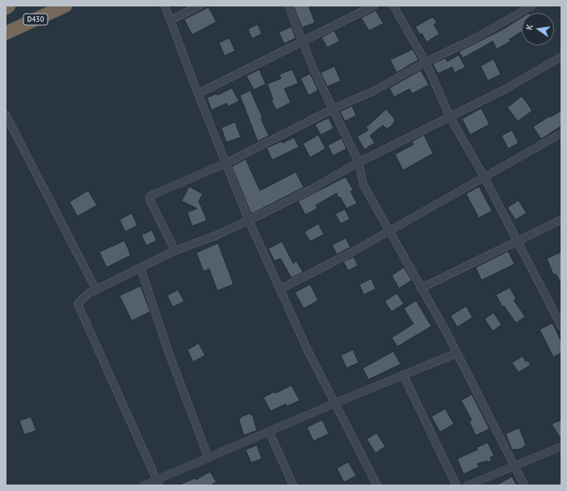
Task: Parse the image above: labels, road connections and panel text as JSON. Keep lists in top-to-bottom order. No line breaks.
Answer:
{"streets":{"highway":["D430"]},"north":"left"}
